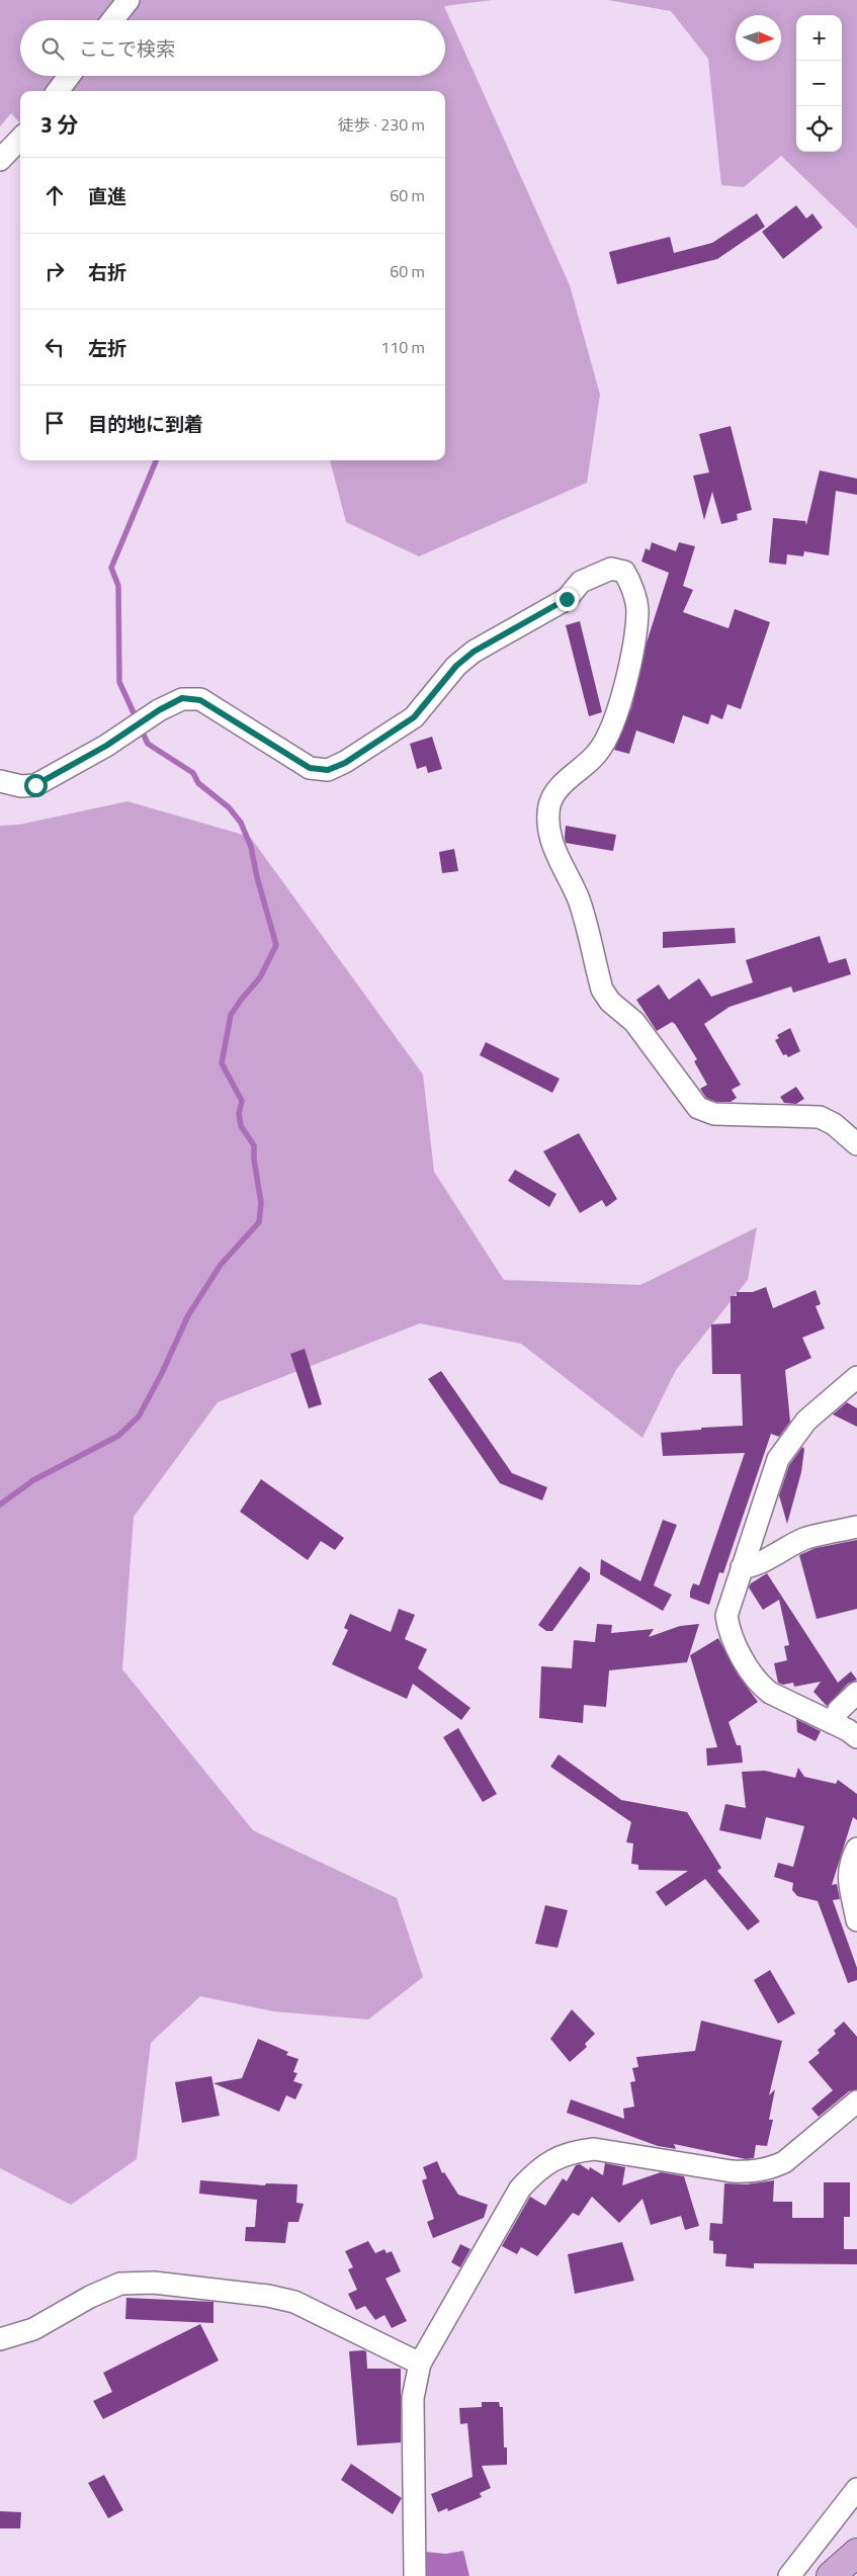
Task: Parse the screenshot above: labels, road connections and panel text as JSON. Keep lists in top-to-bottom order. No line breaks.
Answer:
{"north":"right","page":{"map_buttons":["+","−"],"search":"ここで検索","heading":["3 分","徒歩 · 230 m"],"list":[["直進","60 m"],["右折","60 m"],["左折","110 m"],"目的地に到着"]}}
